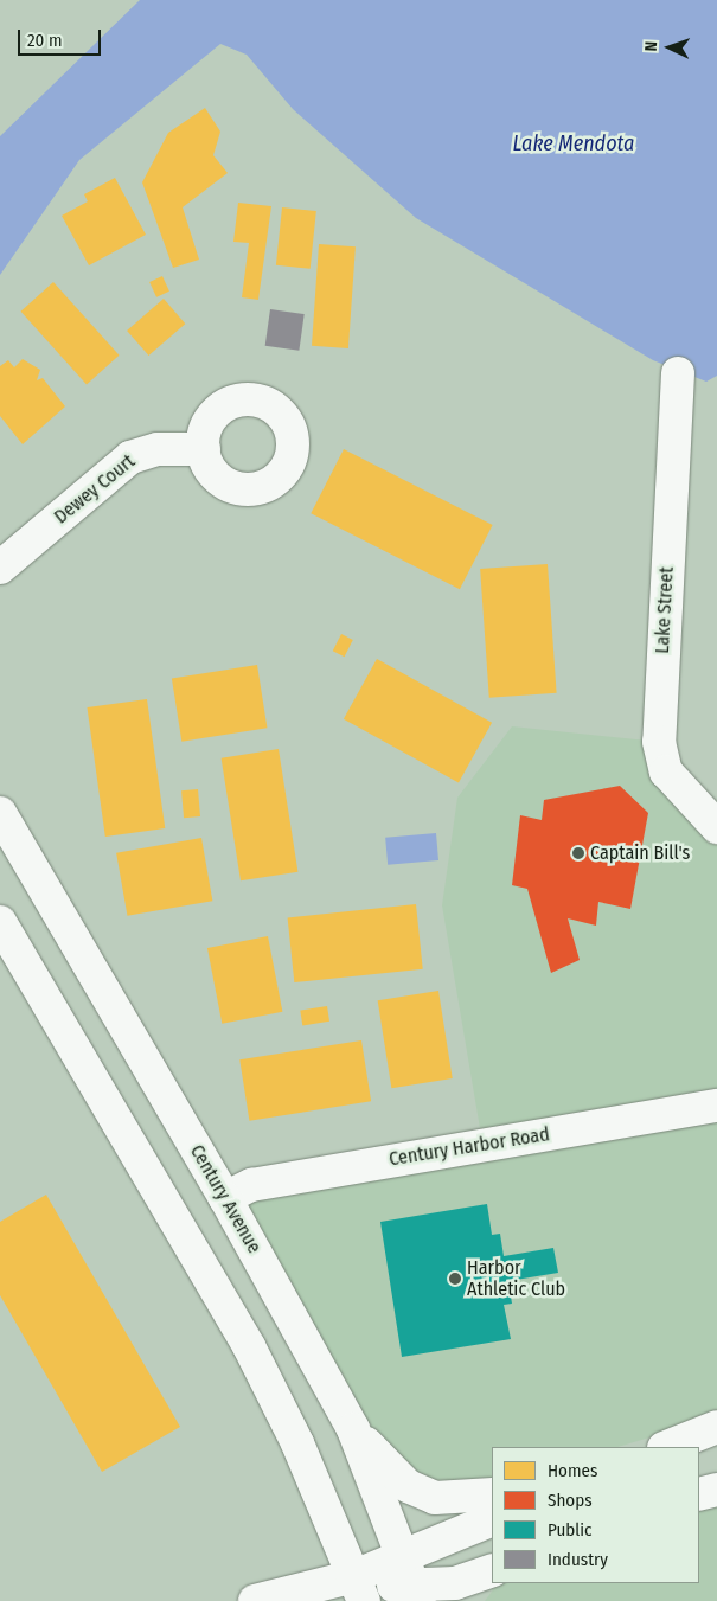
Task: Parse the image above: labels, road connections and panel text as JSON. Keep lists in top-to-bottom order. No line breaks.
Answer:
{"streets":{"main road":["Dewey Court","Lake Street","Century Harbor Road","Century Avenue"]},"crossings":[["Century Harbor Road","Century Avenue"]],"water":["Lake Mendota"],"places":["Captain Bill's","Harbor Athletic Club"],"legend":["Homes","Shops","Public","Industry"],"scale_bar":"20 m","north":"left"}
